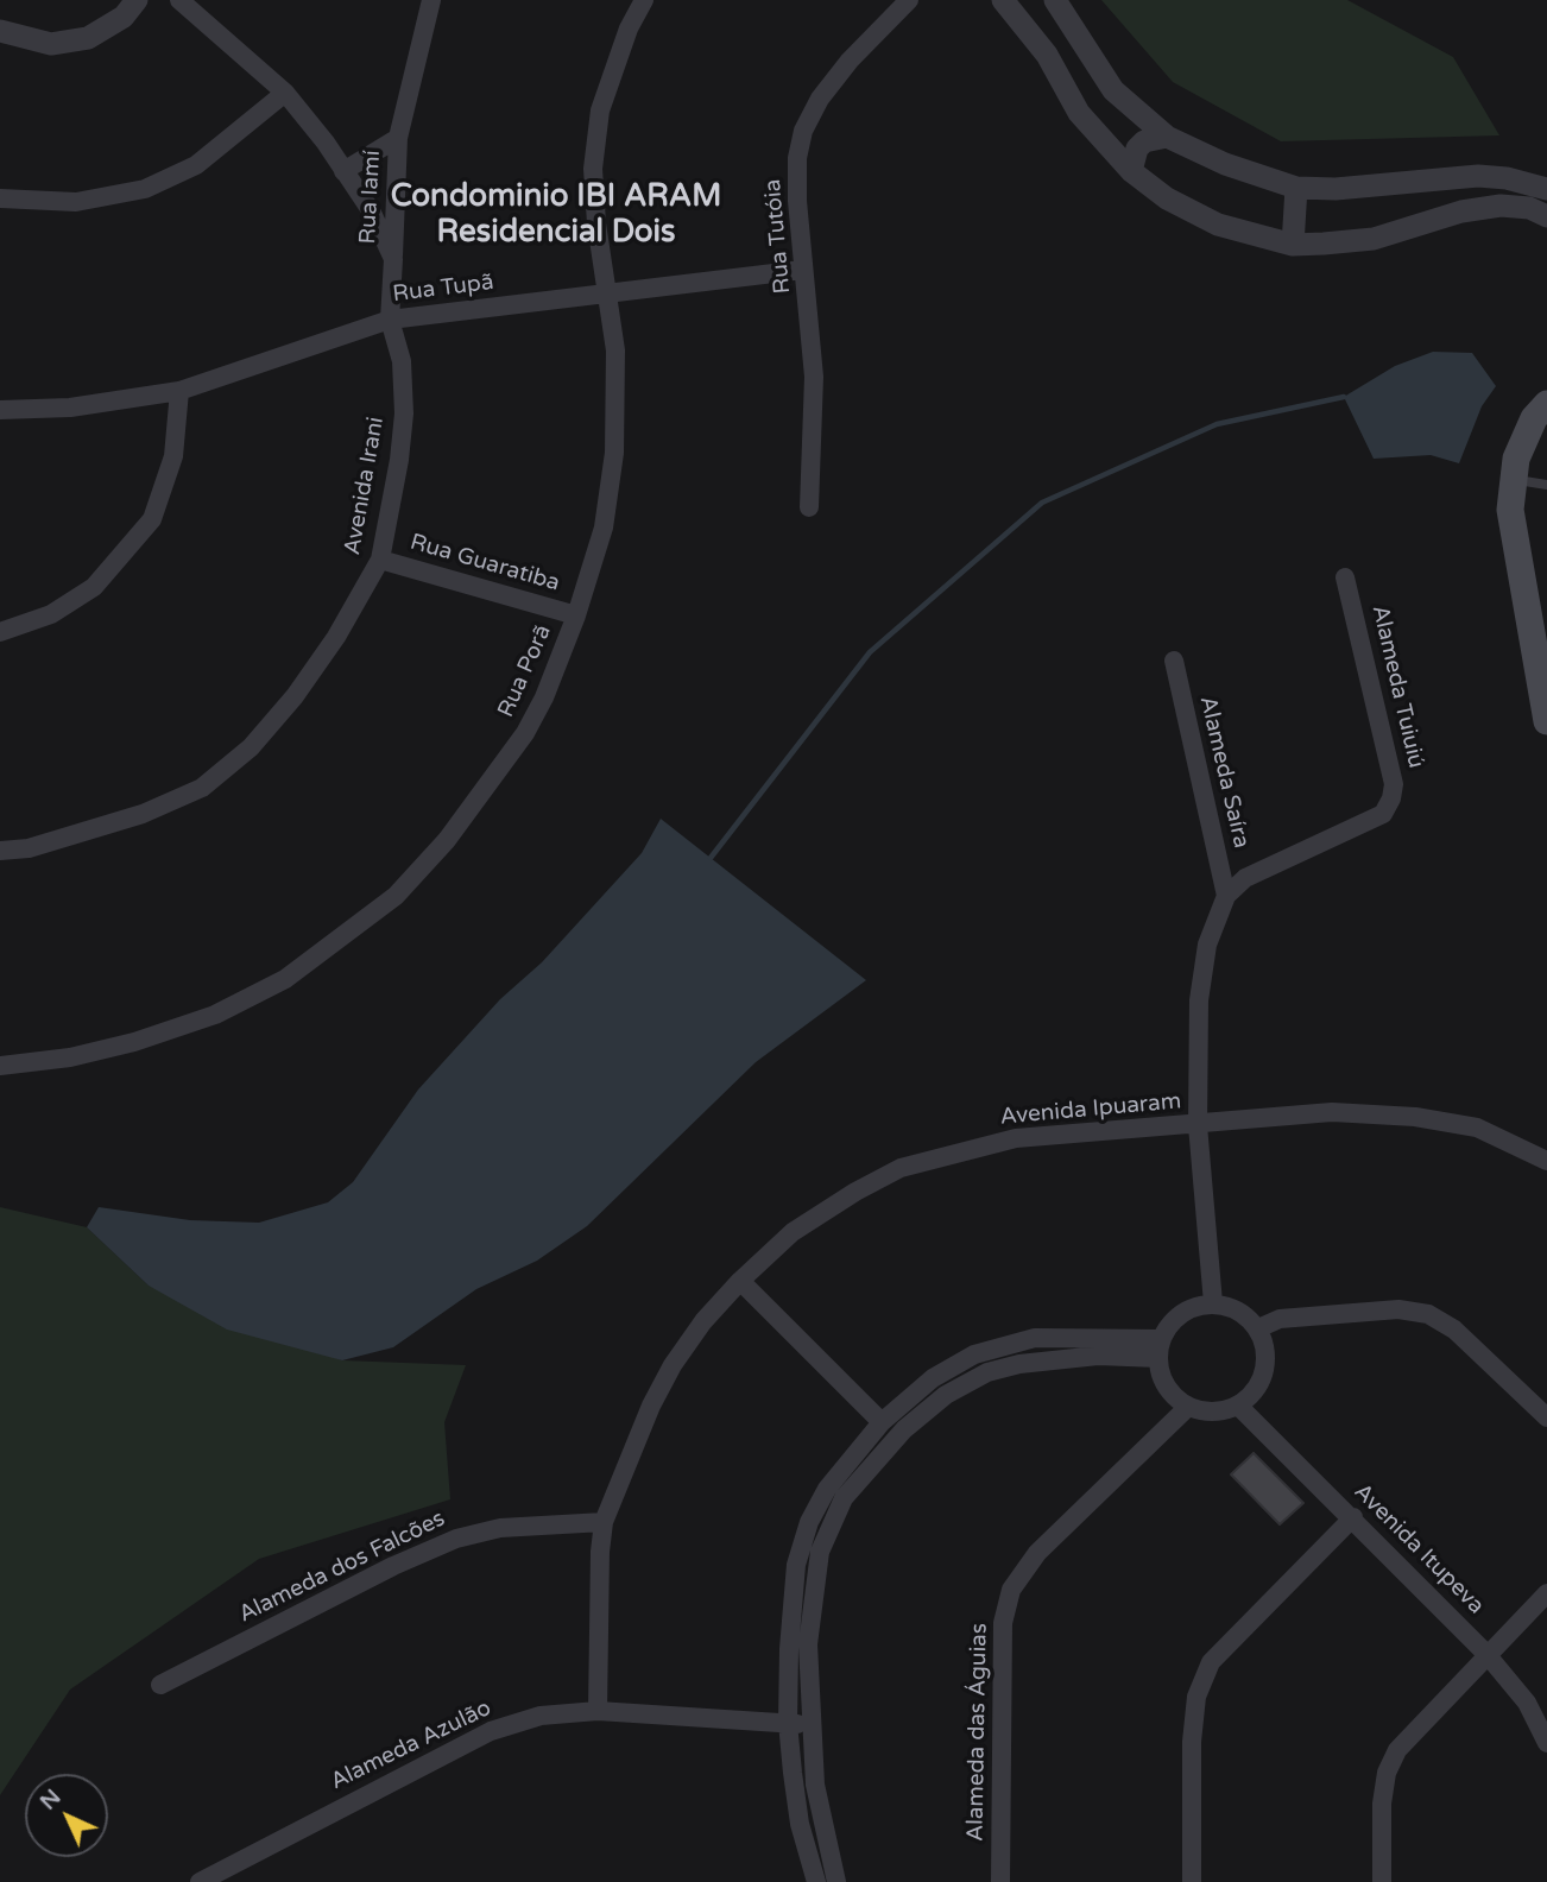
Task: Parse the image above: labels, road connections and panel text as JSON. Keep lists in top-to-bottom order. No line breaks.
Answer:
{"streets":{"street":["Rua Iamí","Rua Tutóia","Rua Tupã","Avenida Irani","Rua Guaratiba","Rua Porã","Alameda Tuiuiú","Alameda Saíra","Avenida Ipuaram","Avenida Itupeva","Alameda dos Falcões","Alameda das Águias","Alameda Azulão"]},"crossings":[["Rua Iamí","Avenida Irani"],["Rua Tutóia","Rua Tupã"],["Rua Tupã","Avenida Irani"],["Rua Tupã","Rua Porã"],["Avenida Irani","Rua Guaratiba"],["Rua Guaratiba","Rua Porã"],["Alameda Tuiuiú","Alameda Saíra"],["Avenida Ipuaram","Alameda dos Falcões"],["Avenida Ipuaram","Alameda Azulão"],["Avenida Itupeva","Alameda das Águias"]],"districts":["Condominio IBI ARAM Residencial Dois"],"north":"top left"}
